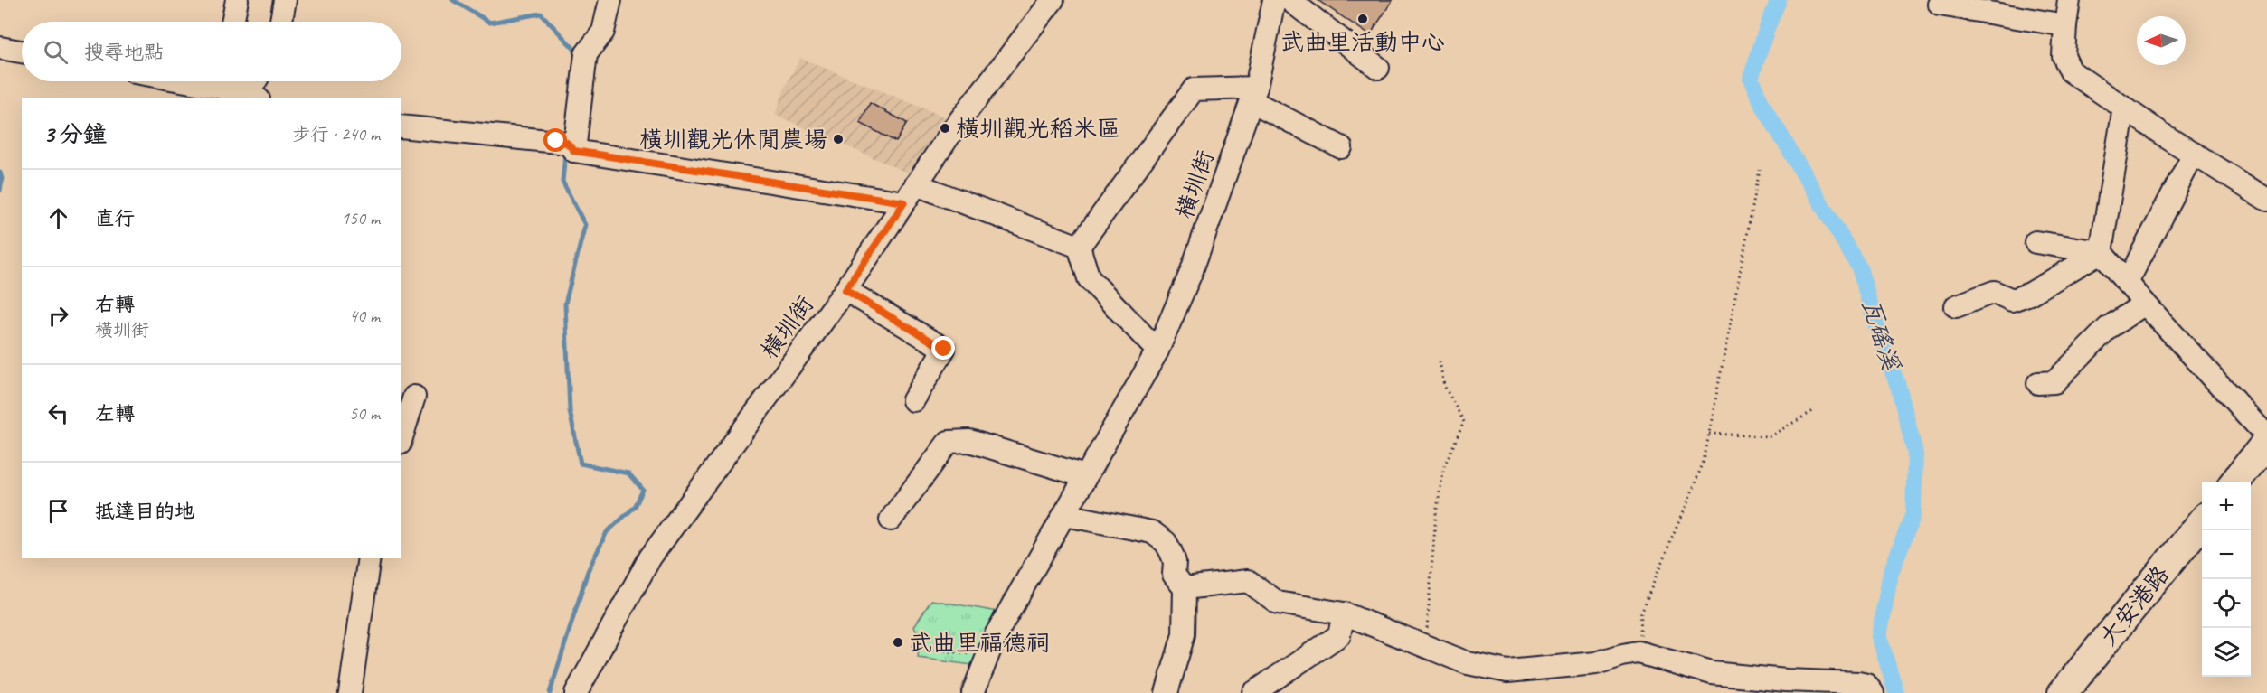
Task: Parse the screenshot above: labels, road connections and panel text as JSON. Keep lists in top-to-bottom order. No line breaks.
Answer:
{"streets":{"main road":["大安港路"],"street":["橫圳街"]},"water":["瓦磘溪"],"places":["武曲里活動中心","橫圳觀光稻米區","橫圳觀光休閒農場","武曲里福德祠"],"north":"left","page":{"search":"搜尋地點","heading":["3 分鐘","步行 · 240 m"],"list":[["直行","150 m"],["右轉","橫圳街","40 m"],["左轉","50 m"],"抵達目的地"],"map_buttons":["+","−"]}}
